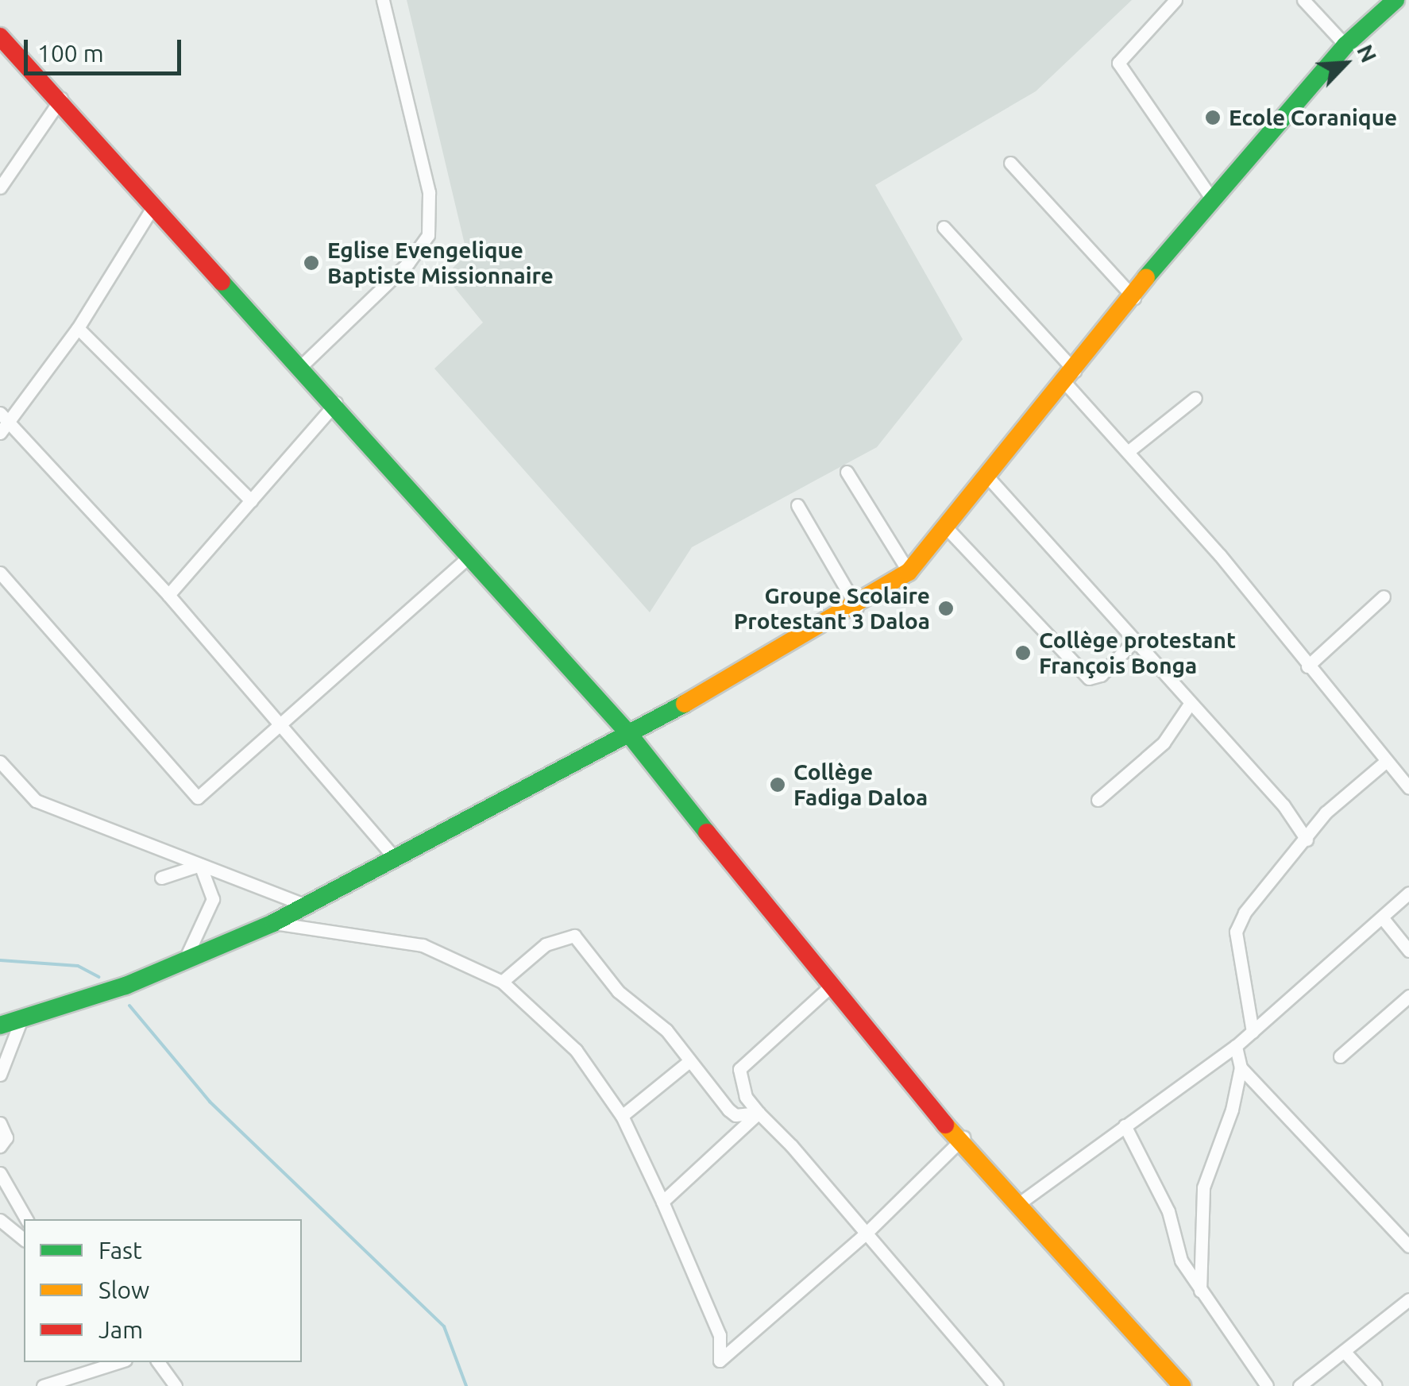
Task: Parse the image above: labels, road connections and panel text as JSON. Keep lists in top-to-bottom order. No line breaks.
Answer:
{"places":["Ecole Coranique","Eglise Evengelique Baptiste Missionnaire","Groupe Scolaire Protestant 3 Daloa","Collège protestant François Bonga","Collège Fadiga Daloa"],"legend":["Fast","Slow","Jam"],"scale_bar":"100 m","north":"top right"}
